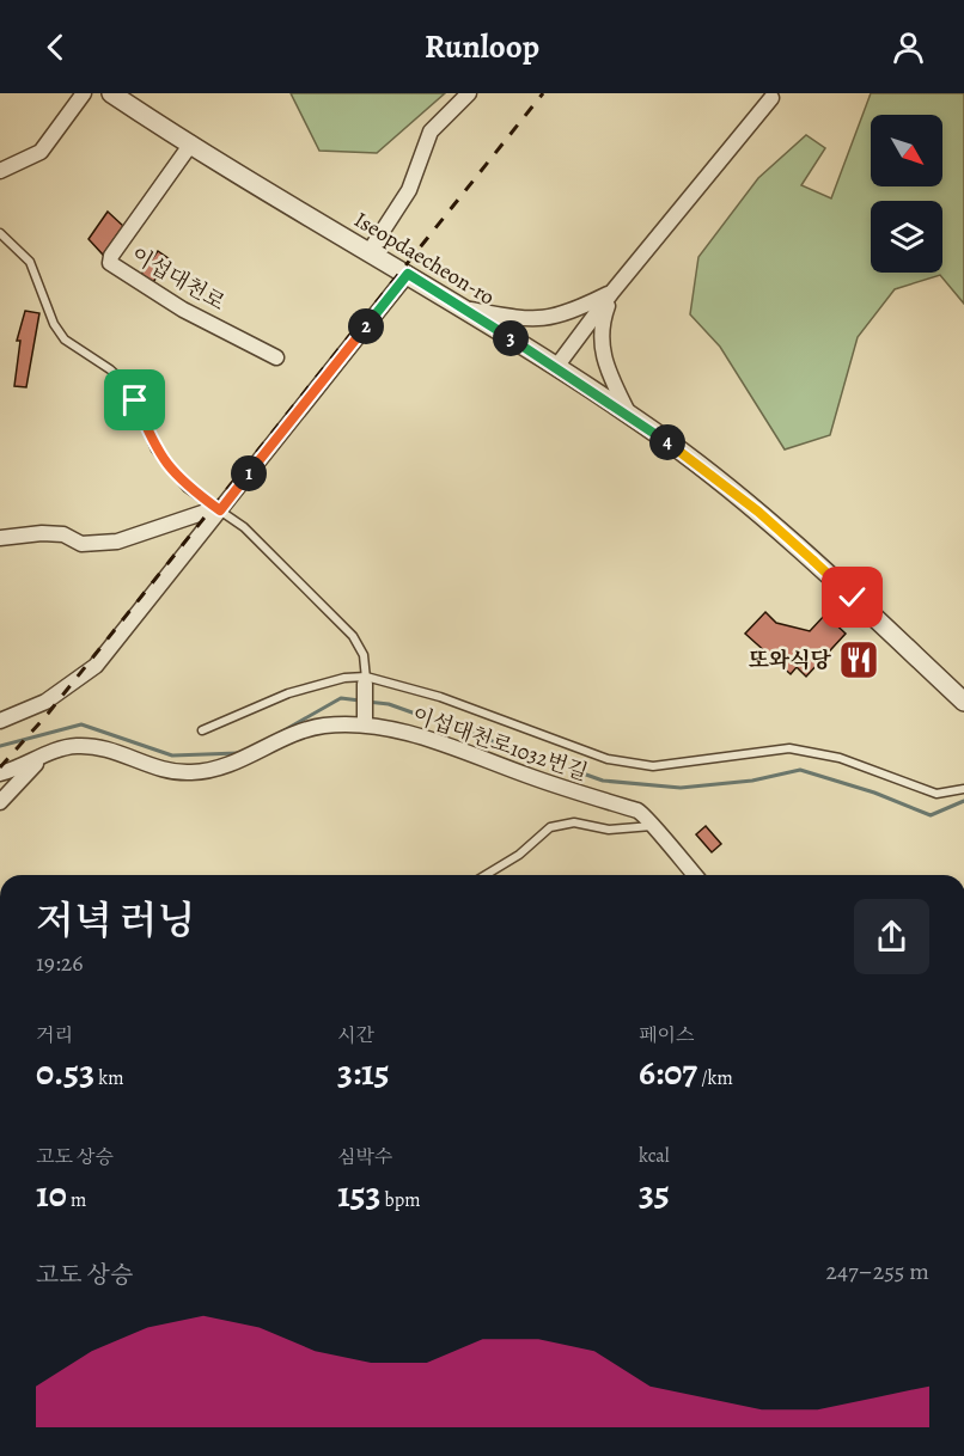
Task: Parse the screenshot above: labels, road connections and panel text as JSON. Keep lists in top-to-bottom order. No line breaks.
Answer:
{"streets":{"street":["Iseopdaecheon-ro","이섭대천로","이섭대천로1032번길"]},"crossings":[["Iseopdaecheon-ro","이섭대천로"]],"places":{"restaurant":["또와식당"]},"north":"bottom right","page":{"header":"Runloop","pins":["2","3","4","1"],"heading":["저녁 러닝","19:26"],"stats":[["거리","0.53 km"],["시간","3:15"],["페이스","6:07 /km"],["고도 상승","10 m"],["심박수","153 bpm"],["kcal","35"]],"chart":["고도 상승","247–255 m"]}}
